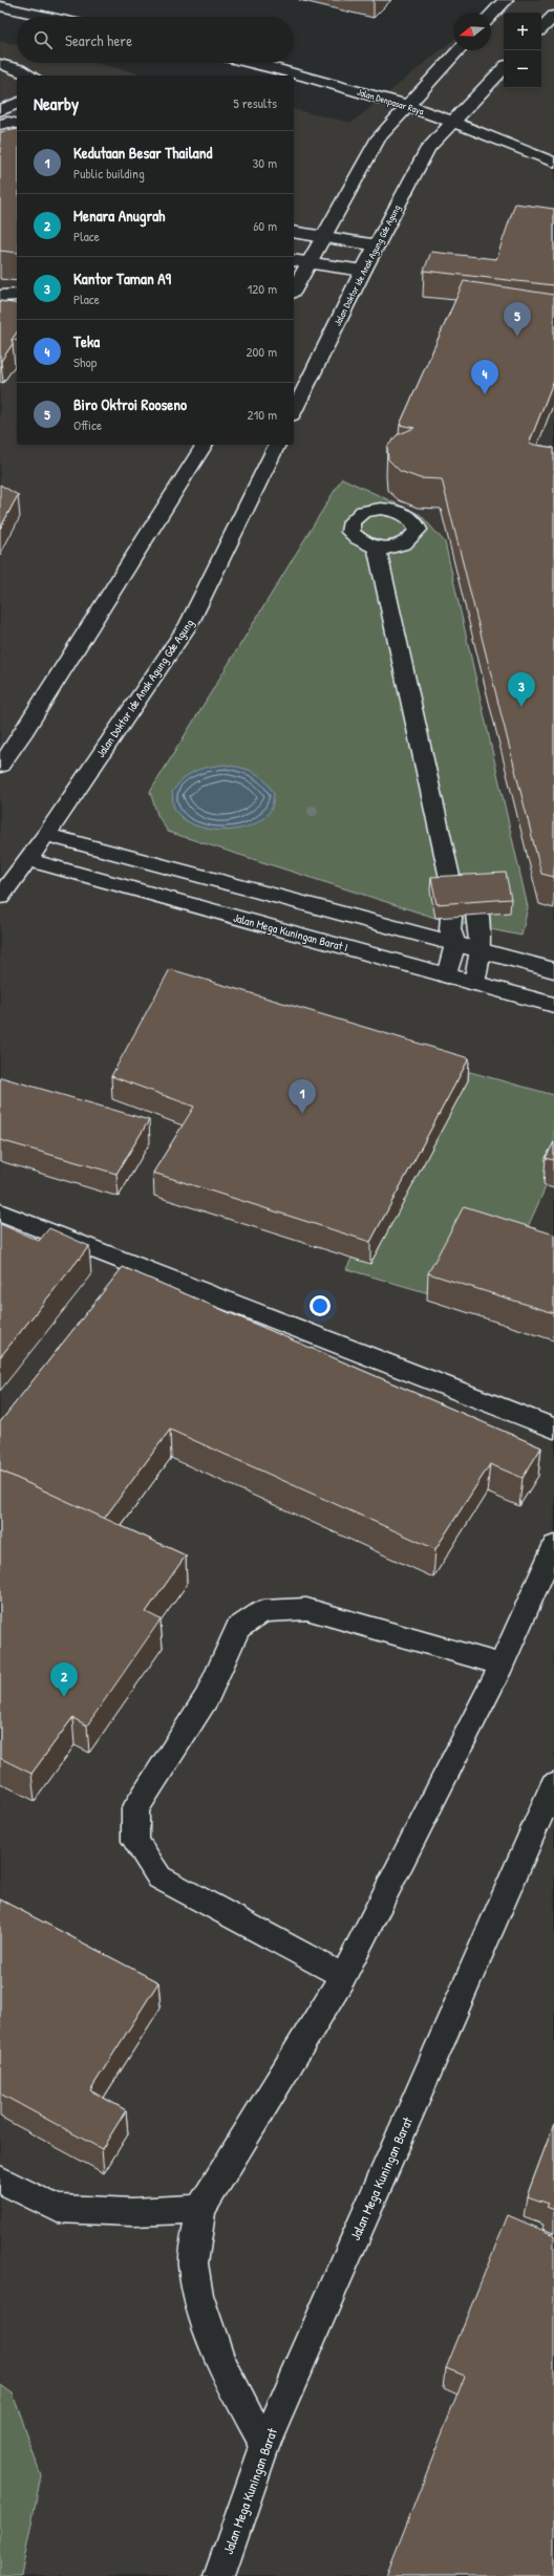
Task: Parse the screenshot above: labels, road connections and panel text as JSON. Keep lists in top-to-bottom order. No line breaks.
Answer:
{"streets":{"main road":["Jalan Denpasar Raya","Jalan Doktor Ide Anak Agung Gde Agung","Jalan Mega Kuningan Barat I","Jalan Mega Kuningan Barat"]},"crossings":[["Jalan Denpasar Raya","Jalan Doktor Ide Anak Agung Gde Agung"],["Jalan Doktor Ide Anak Agung Gde Agung","Jalan Mega Kuningan Barat I"]],"north":"left","page":{"map_buttons":["+","−"],"search":"Search here","heading":["Nearby","5 results"],"list":[{"mark":"1","name":"Kedutaan Besar Thailand","note":"Public building","value":"30 m"},{"mark":"2","name":"Menara Anugrah","note":"Place","value":"60 m"},{"mark":"3","name":"Kantor Taman A9","note":"Place","value":"120 m"},{"mark":"4","name":"Teka","note":"Shop","value":"200 m"},{"mark":"5","name":"Biro Oktroi Rooseno","note":"Office","value":"210 m"}],"pins":["5","4","3","1","2"]}}
